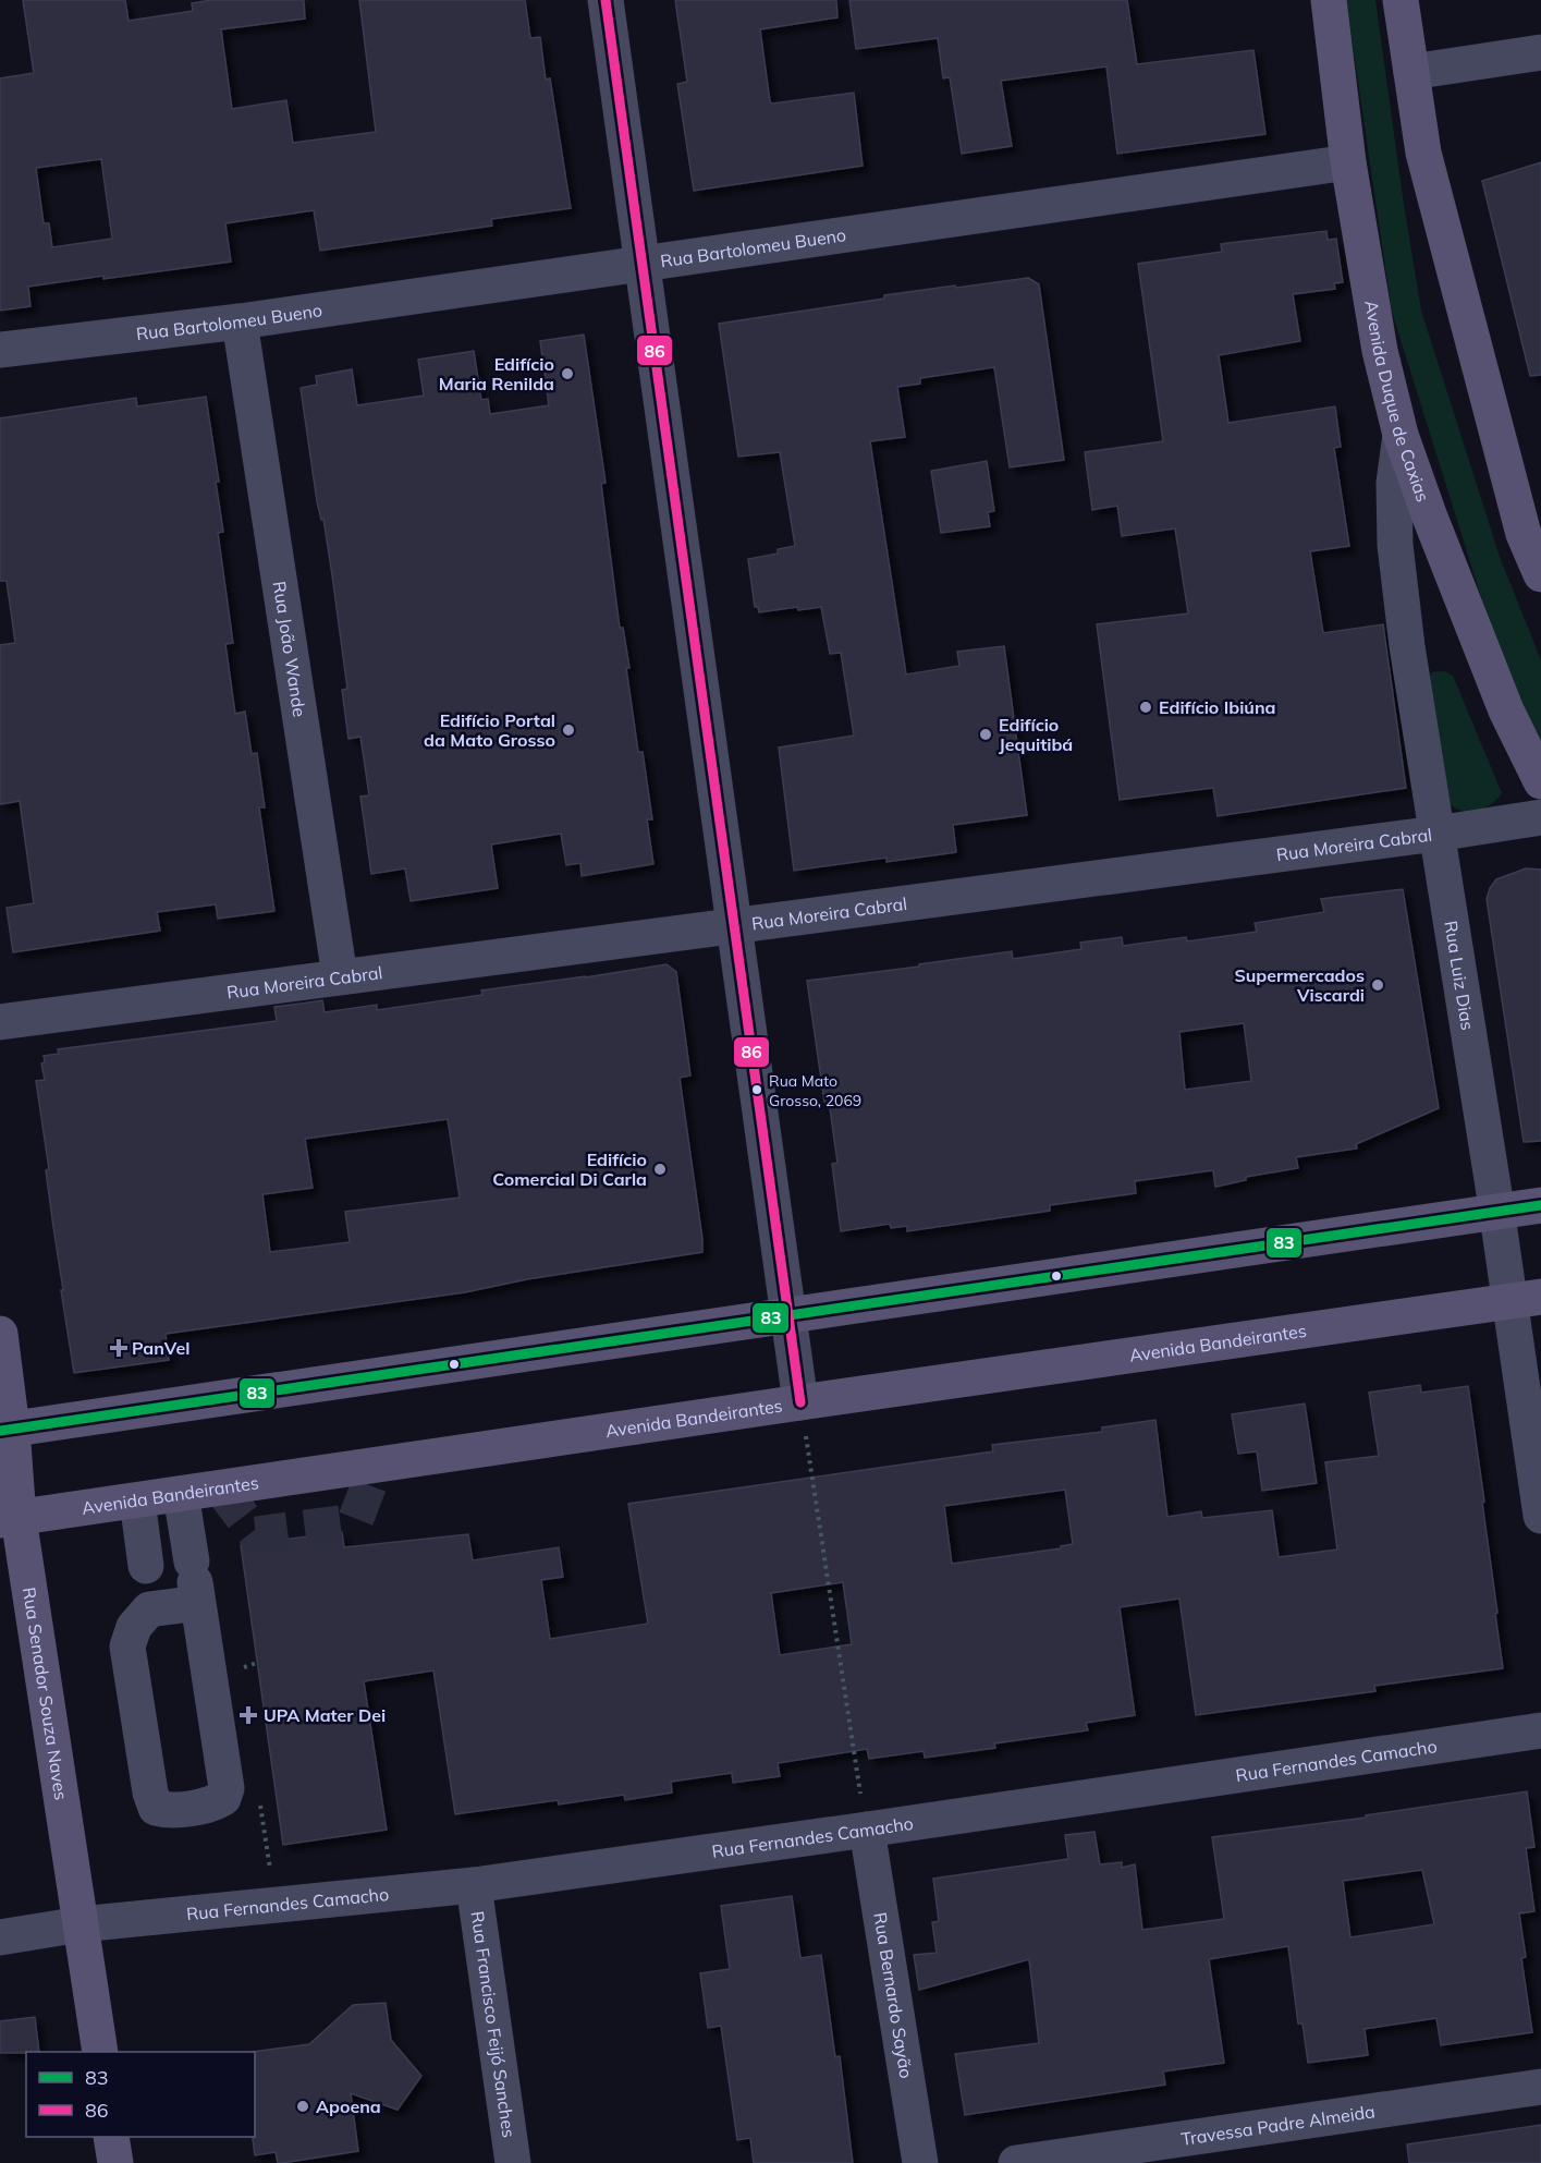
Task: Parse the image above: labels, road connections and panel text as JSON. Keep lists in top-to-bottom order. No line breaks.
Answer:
{"streets":{"main road":["Avenida Duque de Caxias","Avenida Bandeirantes","Rua Senador Souza Naves"],"street":["Rua Bartolomeu Bueno","Rua João Wande","Rua Moreira Cabral","Rua Luiz Dias","Rua Fernandes Camacho","Rua Bernardo Sayão","Rua Francisco Feijó Sanches","Travessa Padre Almeida"]},"crossings":[["Rua Bartolomeu Bueno","Avenida Duque de Caxias"],["Rua Bartolomeu Bueno","Rua João Wande"],["Avenida Duque de Caxias","Rua Luiz Dias"],["Rua João Wande","Rua Moreira Cabral"],["Rua Moreira Cabral","Rua Luiz Dias"],["Rua Luiz Dias","Avenida Bandeirantes"],["Avenida Bandeirantes","Rua Senador Souza Naves"],["Rua Senador Souza Naves","Rua Fernandes Camacho"],["Rua Fernandes Camacho","Rua Bernardo Sayão"],["Rua Fernandes Camacho","Rua Francisco Feijó Sanches"]],"places":{"other":["Edifício Maria Renilda","Edifício Ibiúna","Edifício Portal da Mato Grosso","Edifício Jequitibá","Supermercados Viscardi","Rua Mato Grosso, 2069","Edifício Comercial Di Carla","Apoena"],"health":["PanVel","UPA Mater Dei"]},"lines":["transit line 86","transit line 83"],"legend":["83","86"]}
